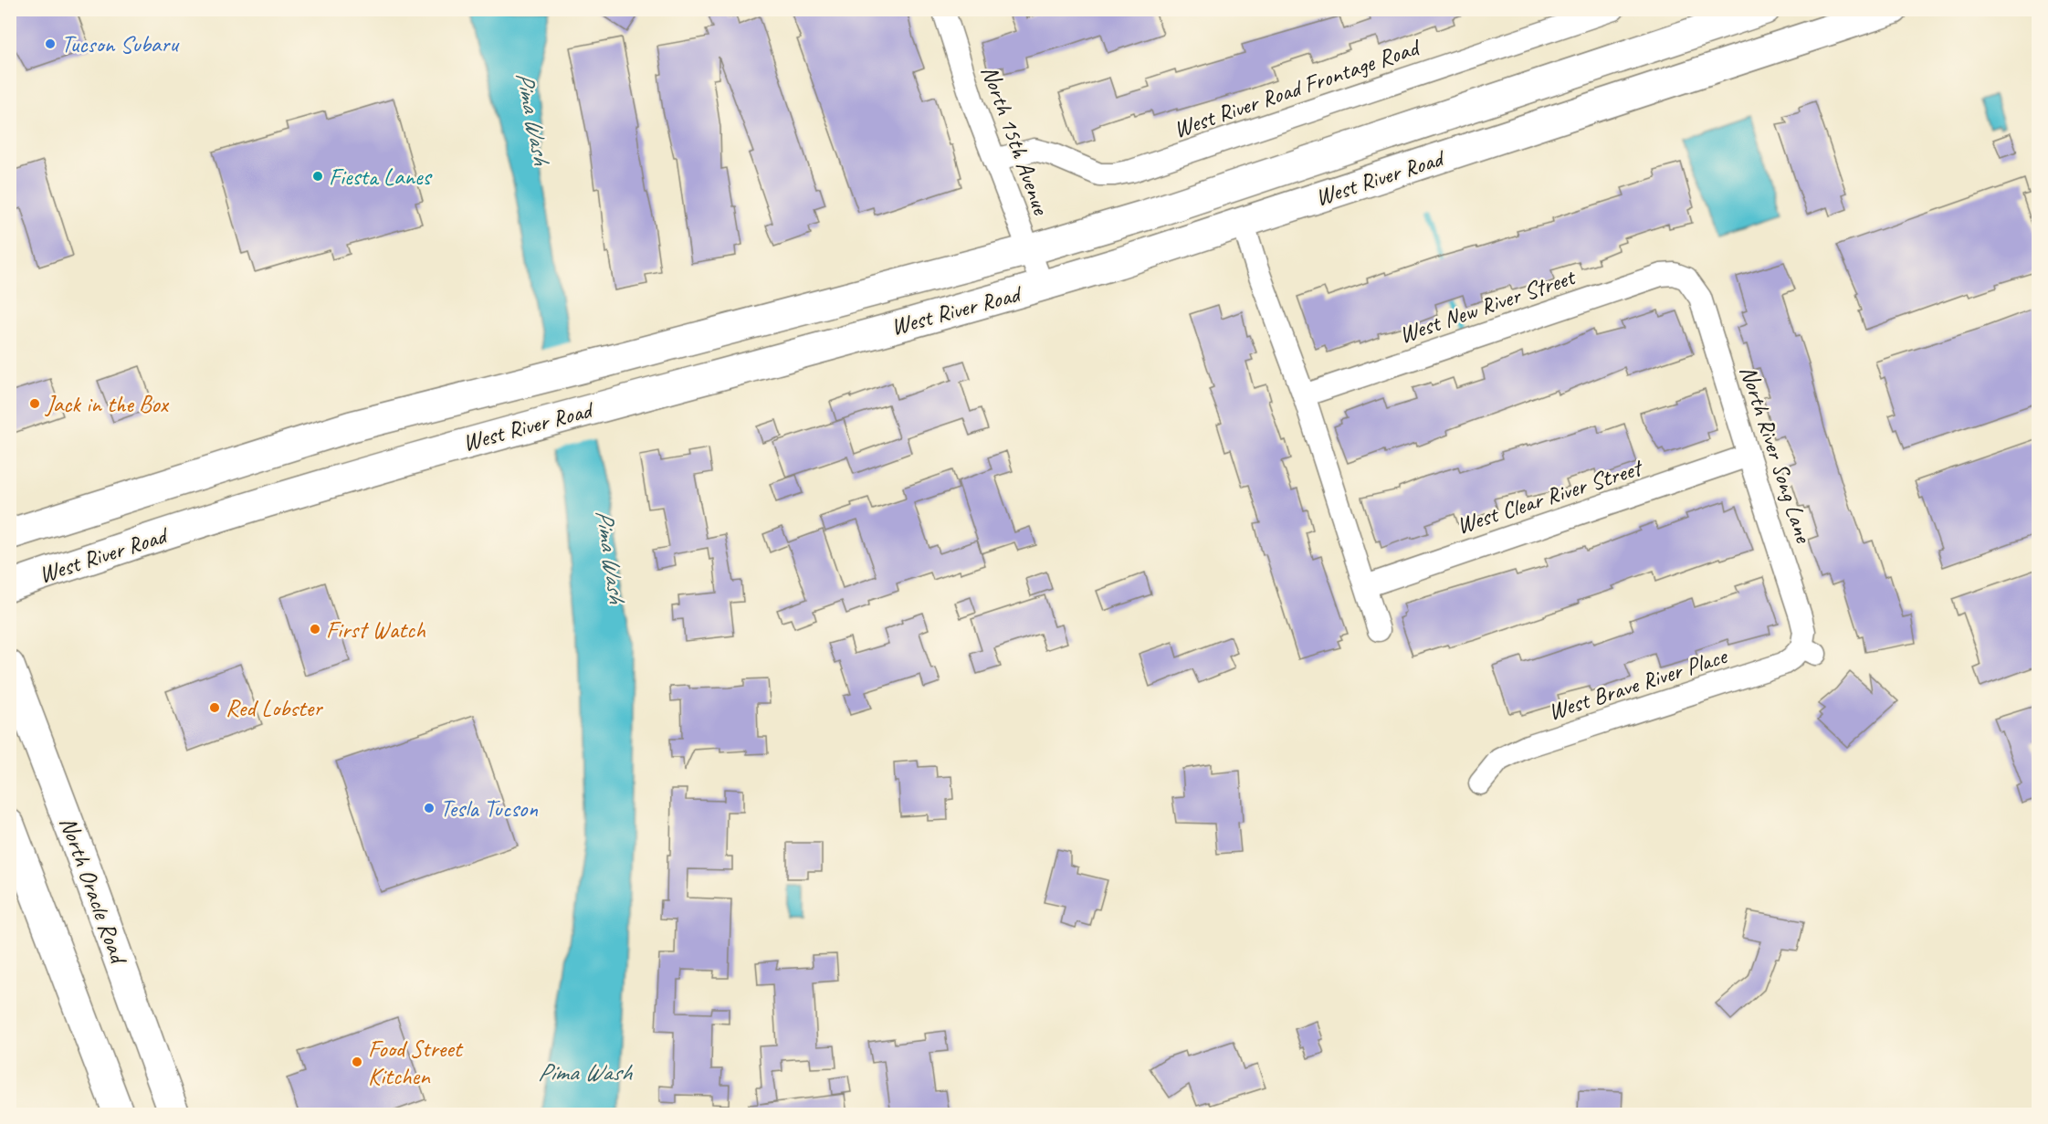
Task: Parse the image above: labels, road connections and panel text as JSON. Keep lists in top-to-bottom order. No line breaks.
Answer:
{"streets":{"main road":["West River Road","North Oracle Road"],"street":["West River Road Frontage Road","North 15th Avenue","West New River Street","North River Song Lane","West Clear River Street","West Brave River Place"]},"crossings":[["West River Road Frontage Road","North 15th Avenue"],["North 15th Avenue","West River Road"],["West New River Street","North River Song Lane"],["North River Song Lane","West Clear River Street"],["North River Song Lane","West Brave River Place"]],"water":["Pima Wash"],"places":["Tucson Subaru","Fiesta Lanes","Jack in the Box","First Watch","Red Lobster","Tesla Tucson","Food Street Kitchen"]}
